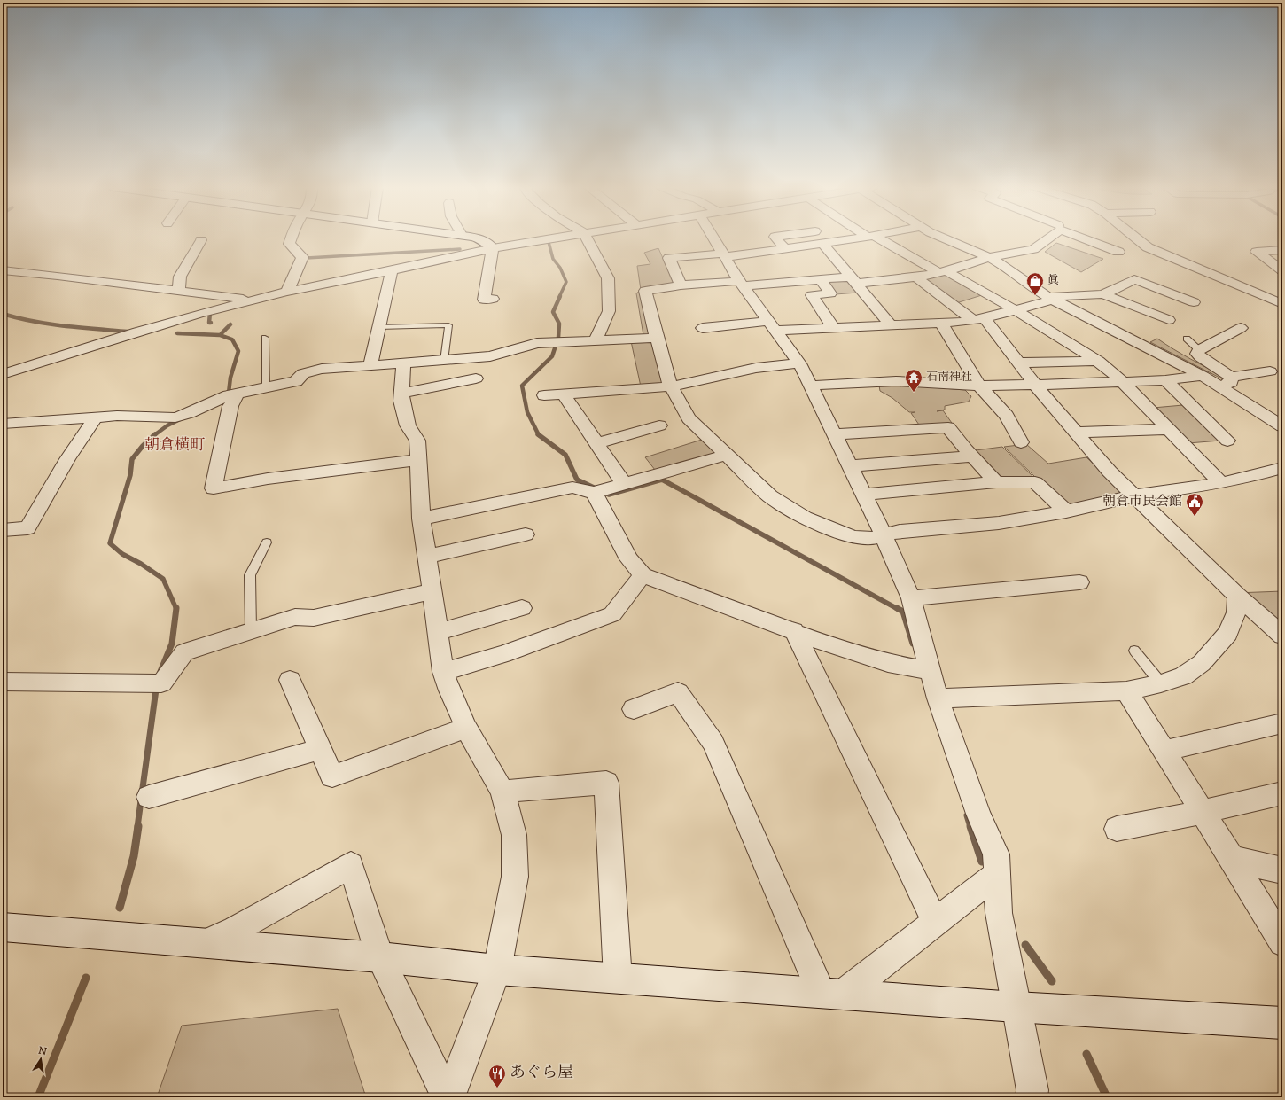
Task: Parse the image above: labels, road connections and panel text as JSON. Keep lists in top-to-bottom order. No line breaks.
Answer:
{"districts":["朝倉横町"],"places":{"shop":["眞"],"temple":["石南神社"],"public building":["朝倉市民会館"],"restaurant":["あぐら屋"]},"north":"top"}
